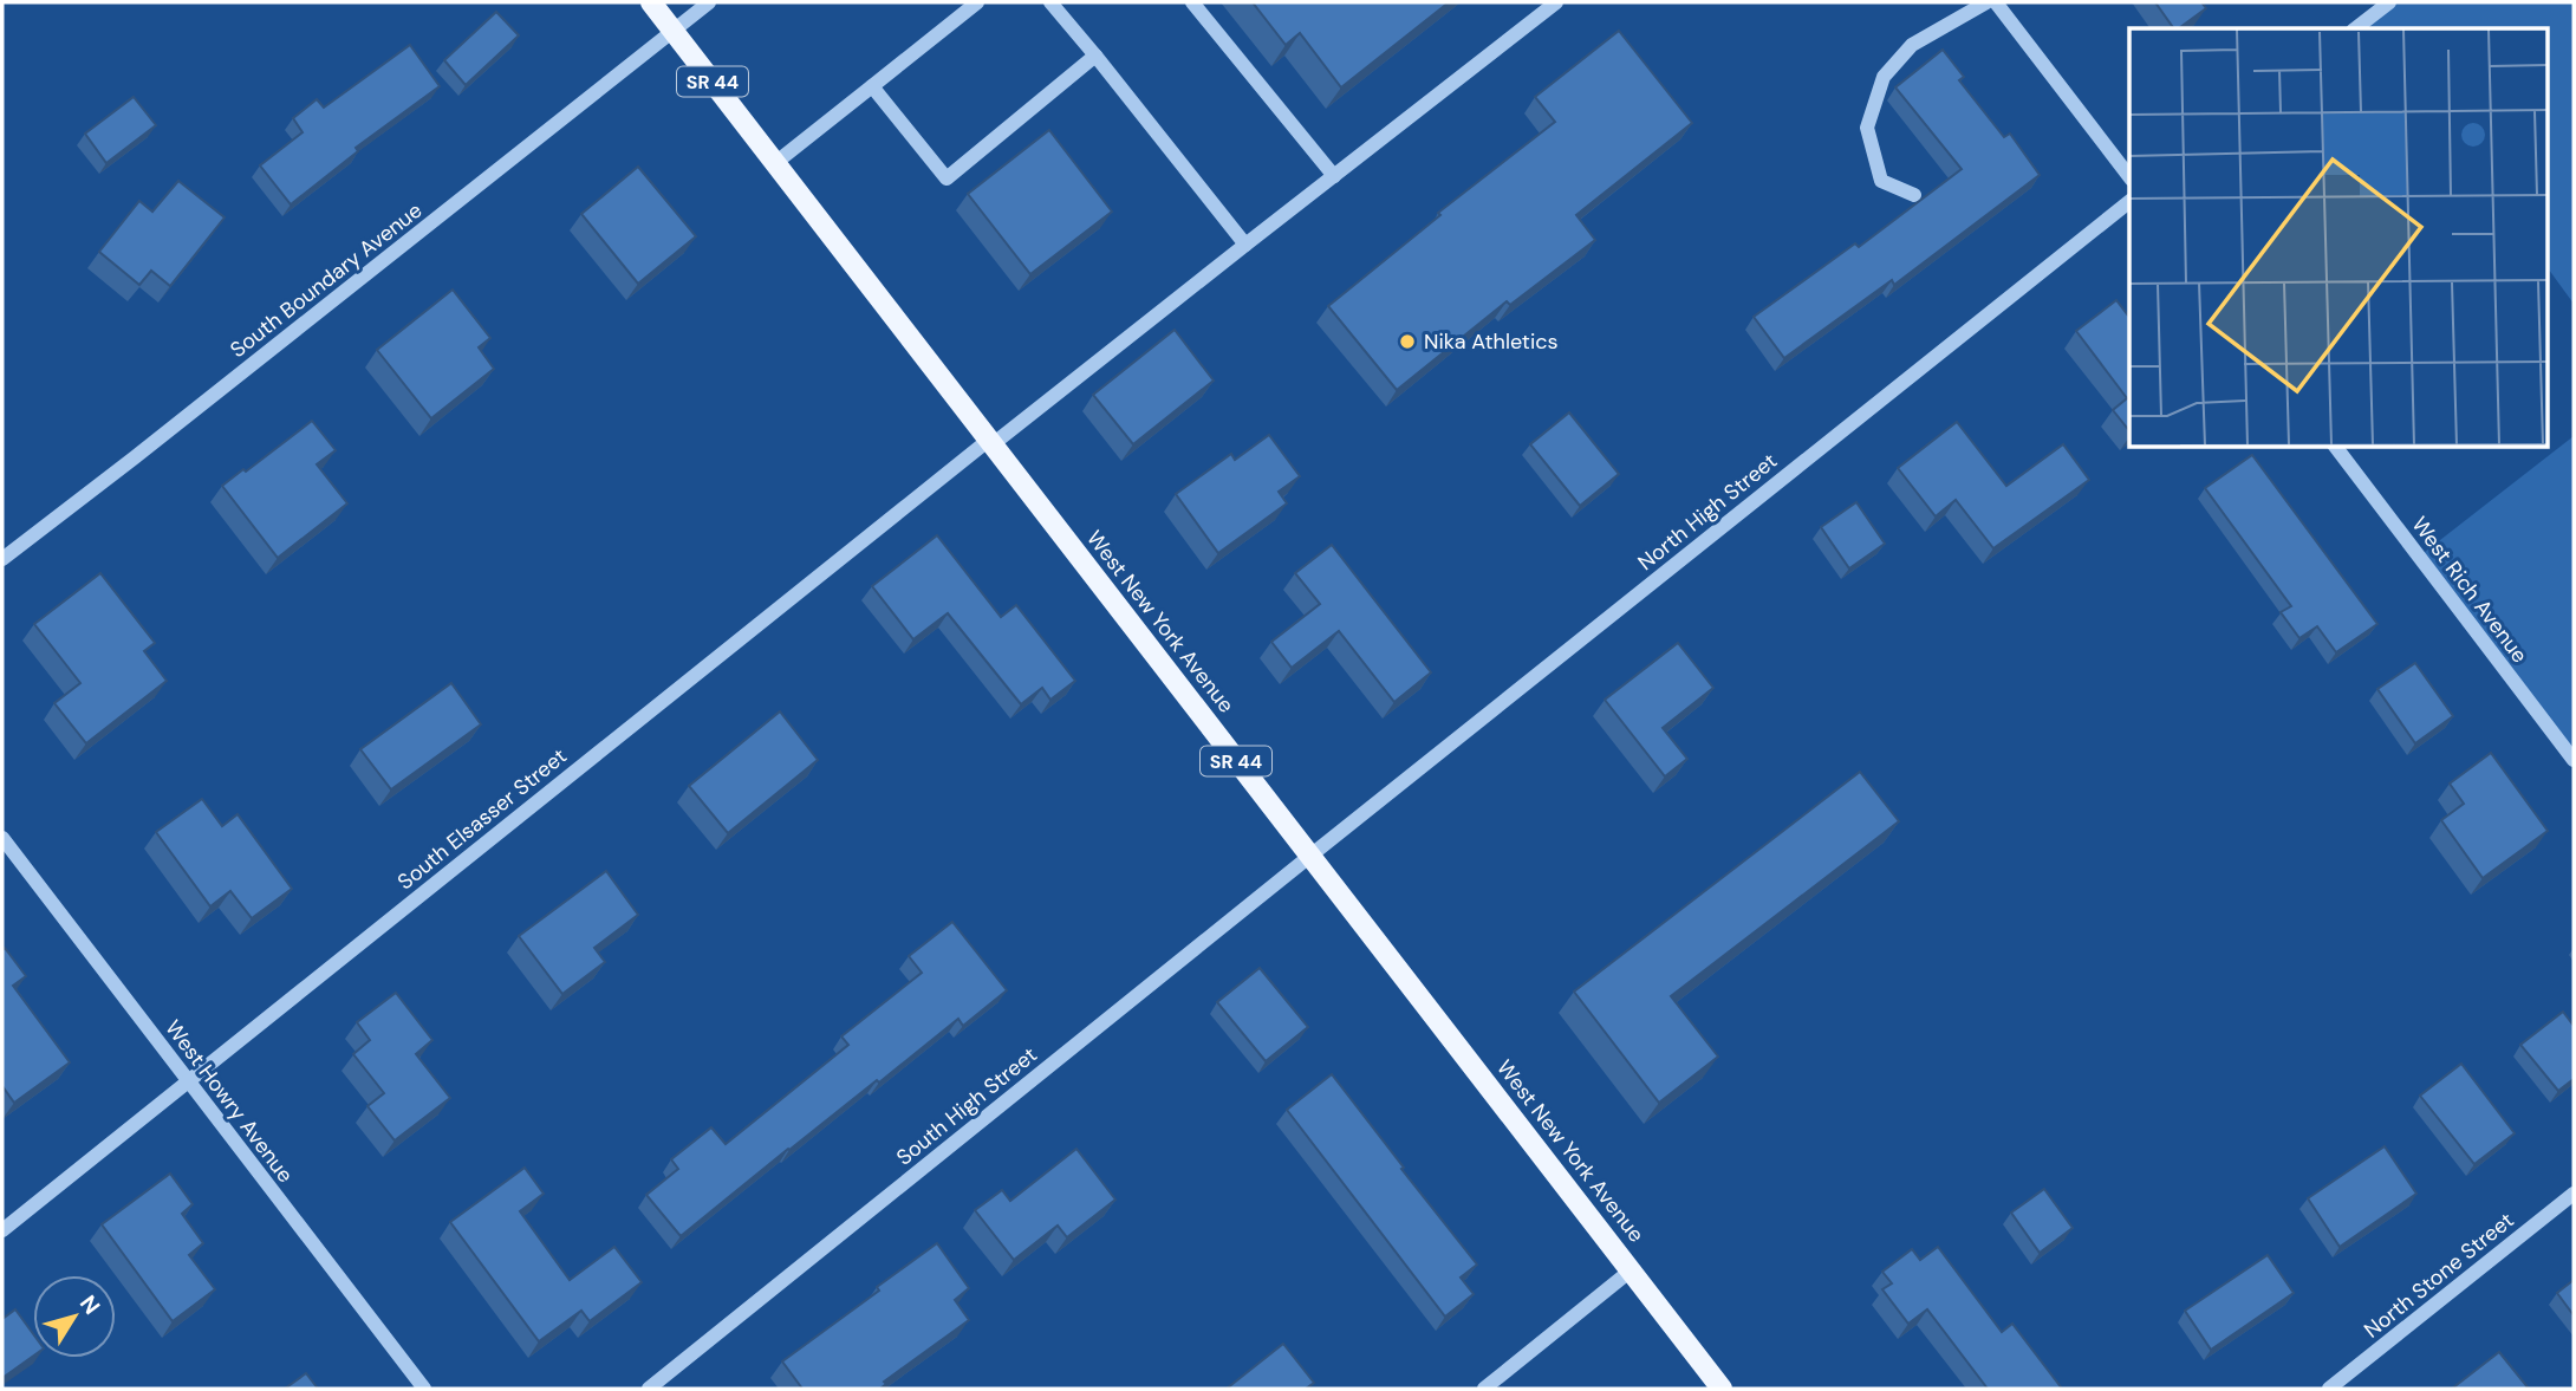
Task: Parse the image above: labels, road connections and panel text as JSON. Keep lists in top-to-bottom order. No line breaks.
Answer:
{"streets":{"main road":["SR 44","West New York Avenue"],"street":["South Boundary Avenue","North High Street","West Rich Avenue","South Elsasser Street","West Howry Avenue","South High Street","North Stone Street"]},"crossings":[["South Boundary Avenue","West New York Avenue"],["North High Street","West New York Avenue"],["North High Street","South High Street"],["West New York Avenue","South Elsasser Street"],["West New York Avenue","South High Street"],["South Elsasser Street","West Howry Avenue"]],"places":["Nika Athletics"],"north":"top right"}
